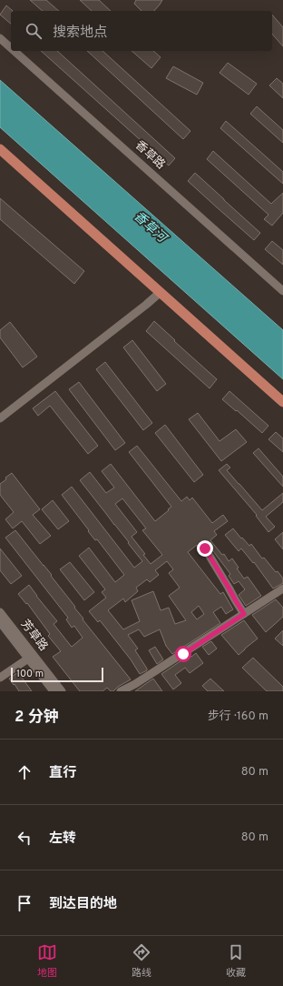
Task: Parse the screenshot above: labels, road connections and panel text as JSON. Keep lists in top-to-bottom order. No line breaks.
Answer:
{"streets":{"street":["香草路","芳草路"]},"water":["香草河"],"scale_bar":"100 m","page":{"search":"搜索地点","scale":"100 m","heading":["2 分钟","步行 · 160 m"],"list":[["直行","80 m"],["左转","80 m"],"到达目的地"],"nav":["地图","路线","收藏"]}}
